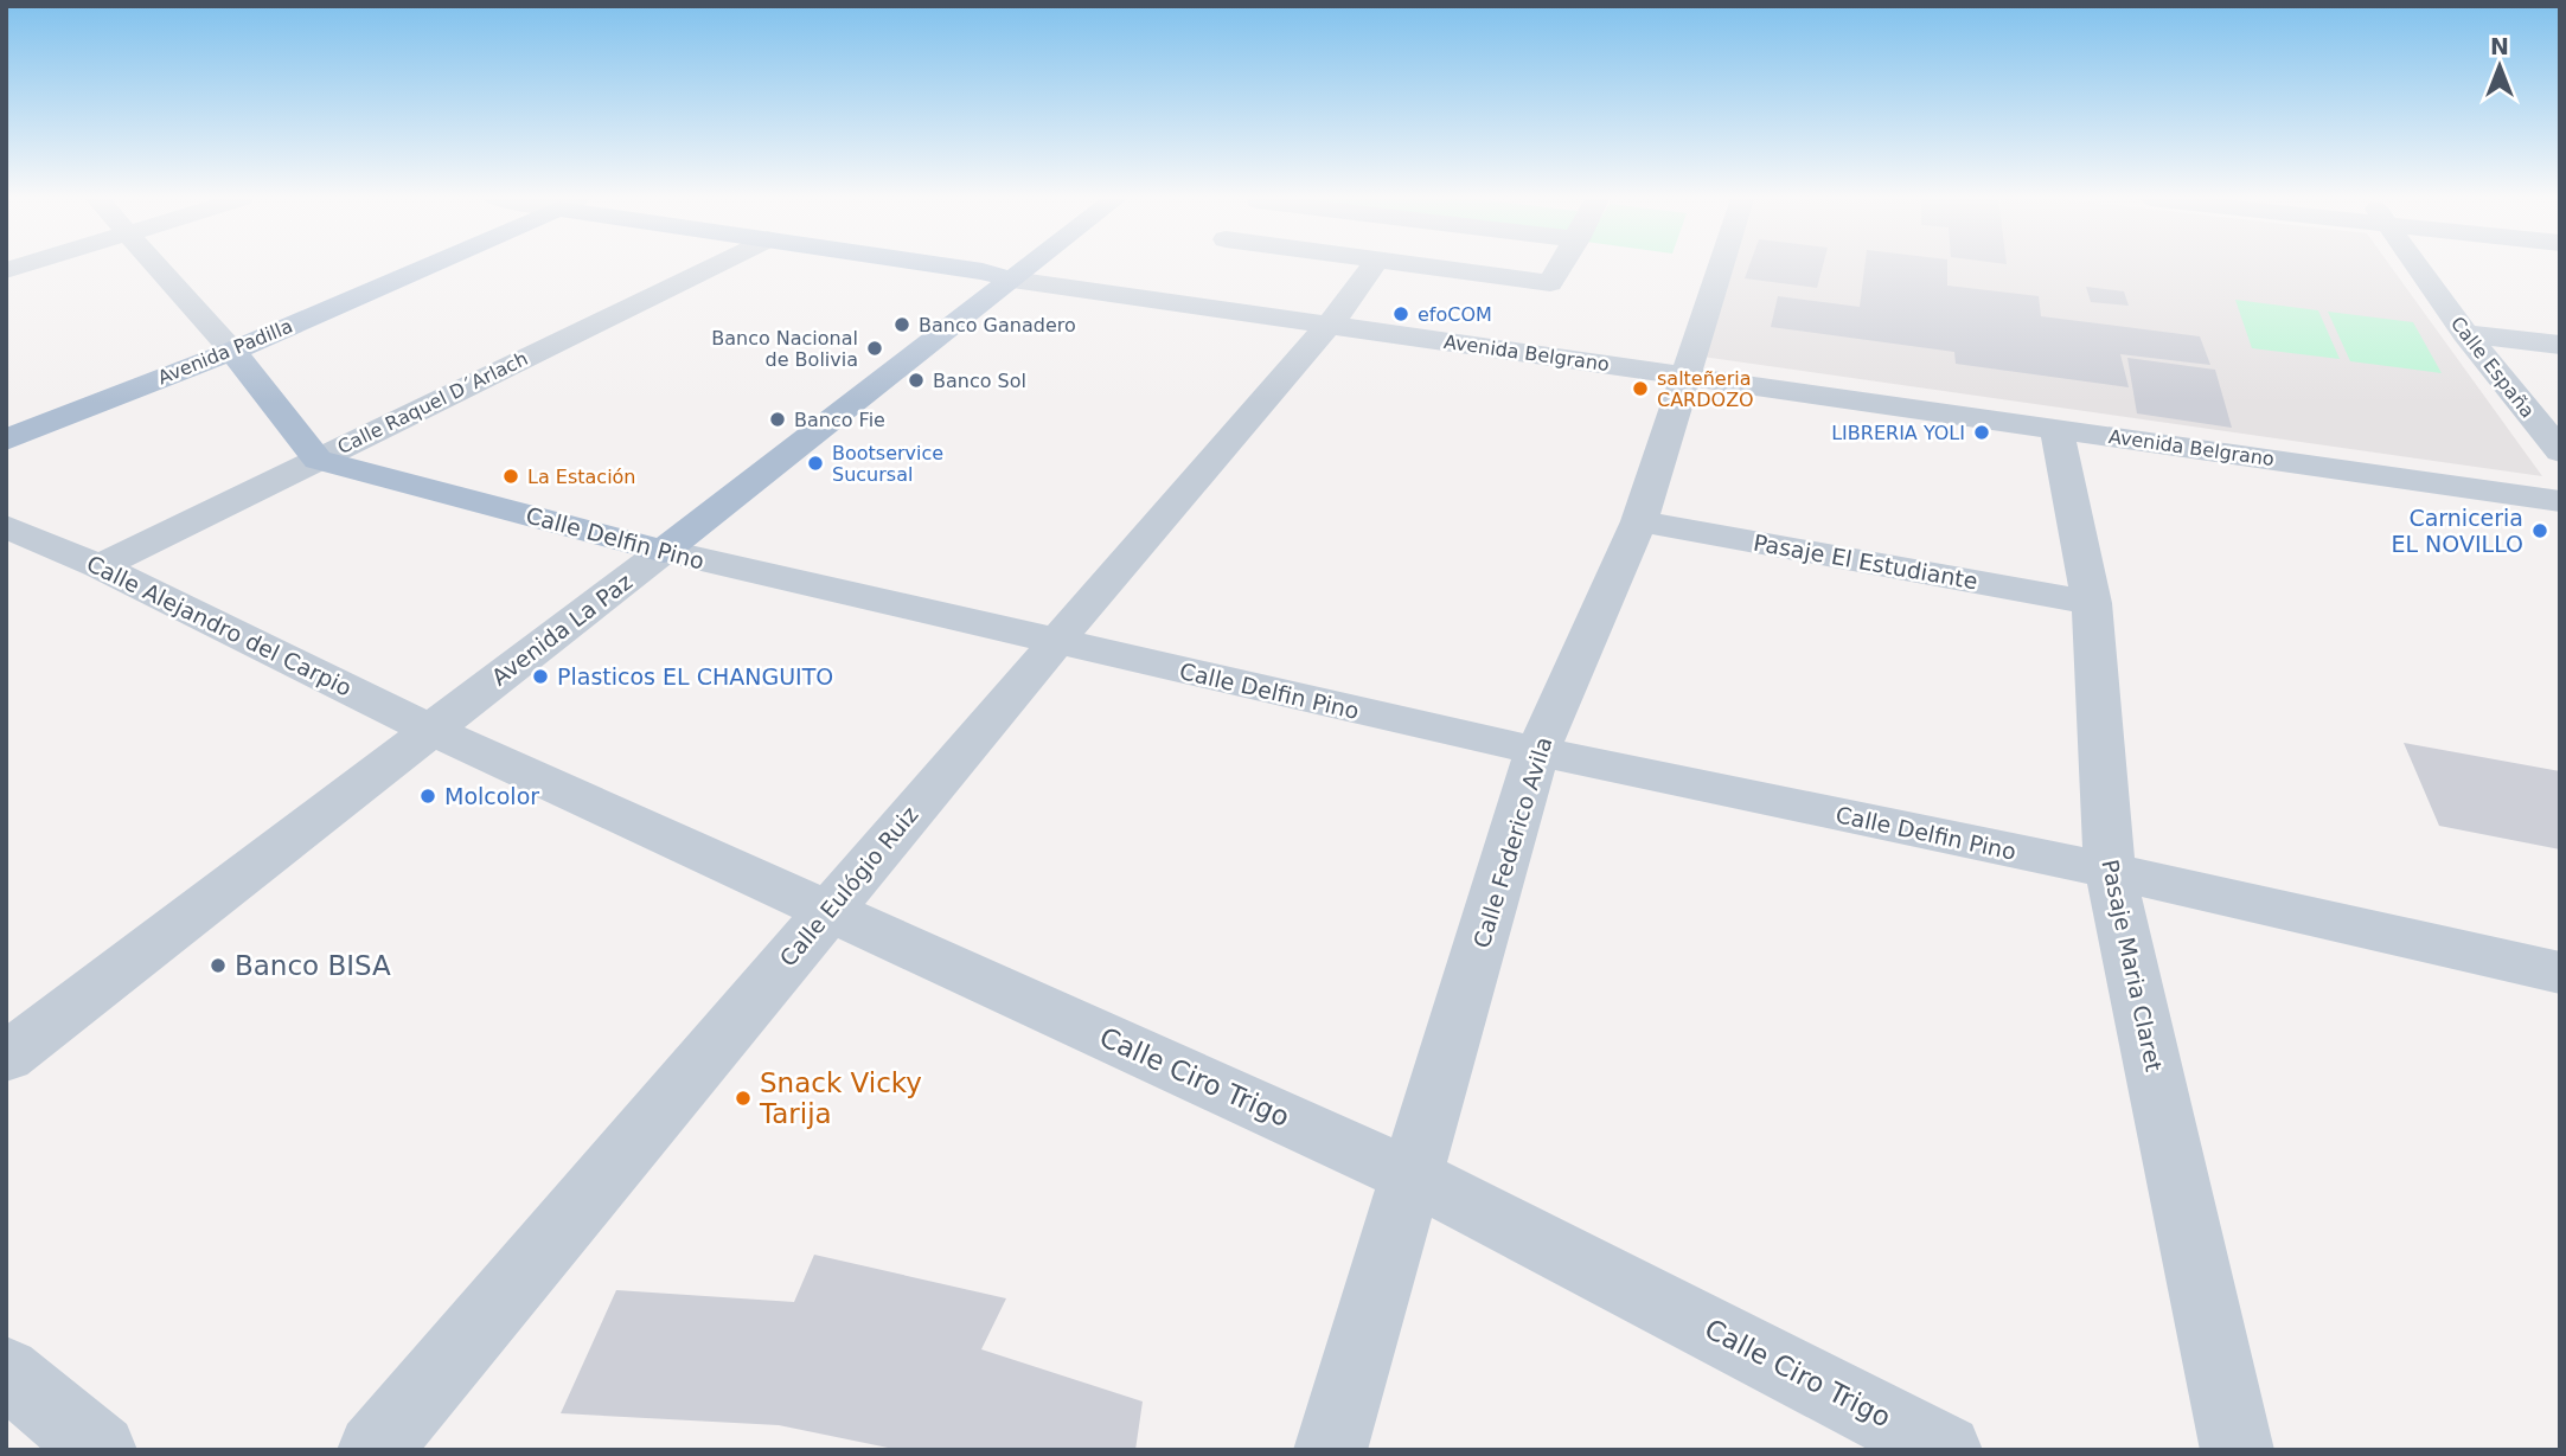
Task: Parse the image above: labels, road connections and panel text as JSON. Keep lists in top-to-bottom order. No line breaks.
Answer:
{"streets":{"main road":["Avenida Padilla","Avenida Belgrano","Calle Delfin Pino","Avenida La Paz"],"street":["Calle España","Calle Raquel D´Arlach","Pasaje El Estudiante","Calle Alejandro del Carpio","Calle Federico Avila","Calle Eulógio Ruiz","Pasaje Maria Claret","Calle Ciro Trigo"]},"crossings":[["Avenida Belgrano","Avenida La Paz"],["Avenida Belgrano","Calle Federico Avila"],["Avenida Belgrano","Calle Eulógio Ruiz"],["Avenida Belgrano","Pasaje Maria Claret"],["Calle Raquel D´Arlach","Calle Delfin Pino"],["Calle Raquel D´Arlach","Calle Alejandro del Carpio"],["Calle Delfin Pino","Avenida La Paz"],["Calle Delfin Pino","Calle Federico Avila"],["Calle Delfin Pino","Calle Eulógio Ruiz"],["Calle Delfin Pino","Pasaje Maria Claret"],["Pasaje El Estudiante","Calle Federico Avila"],["Pasaje El Estudiante","Pasaje Maria Claret"],["Calle Alejandro del Carpio","Avenida La Paz"],["Calle Alejandro del Carpio","Calle Ciro Trigo"],["Avenida La Paz","Calle Ciro Trigo"],["Calle Federico Avila","Calle Ciro Trigo"],["Calle Eulógio Ruiz","Calle Ciro Trigo"]],"places":["efoCOM","Banco Ganadero","Banco Nacional de Bolivia","Banco Sol","salteñeria CARDOZO","Banco Fie","LIBRERIA YOLI","Bootservice Sucursal","La Estación","Carniceria EL NOVILLO","Plasticos EL CHANGUITO","Molcolor","Banco BISA","Snack Vicky Tarija"],"north":"top"}
